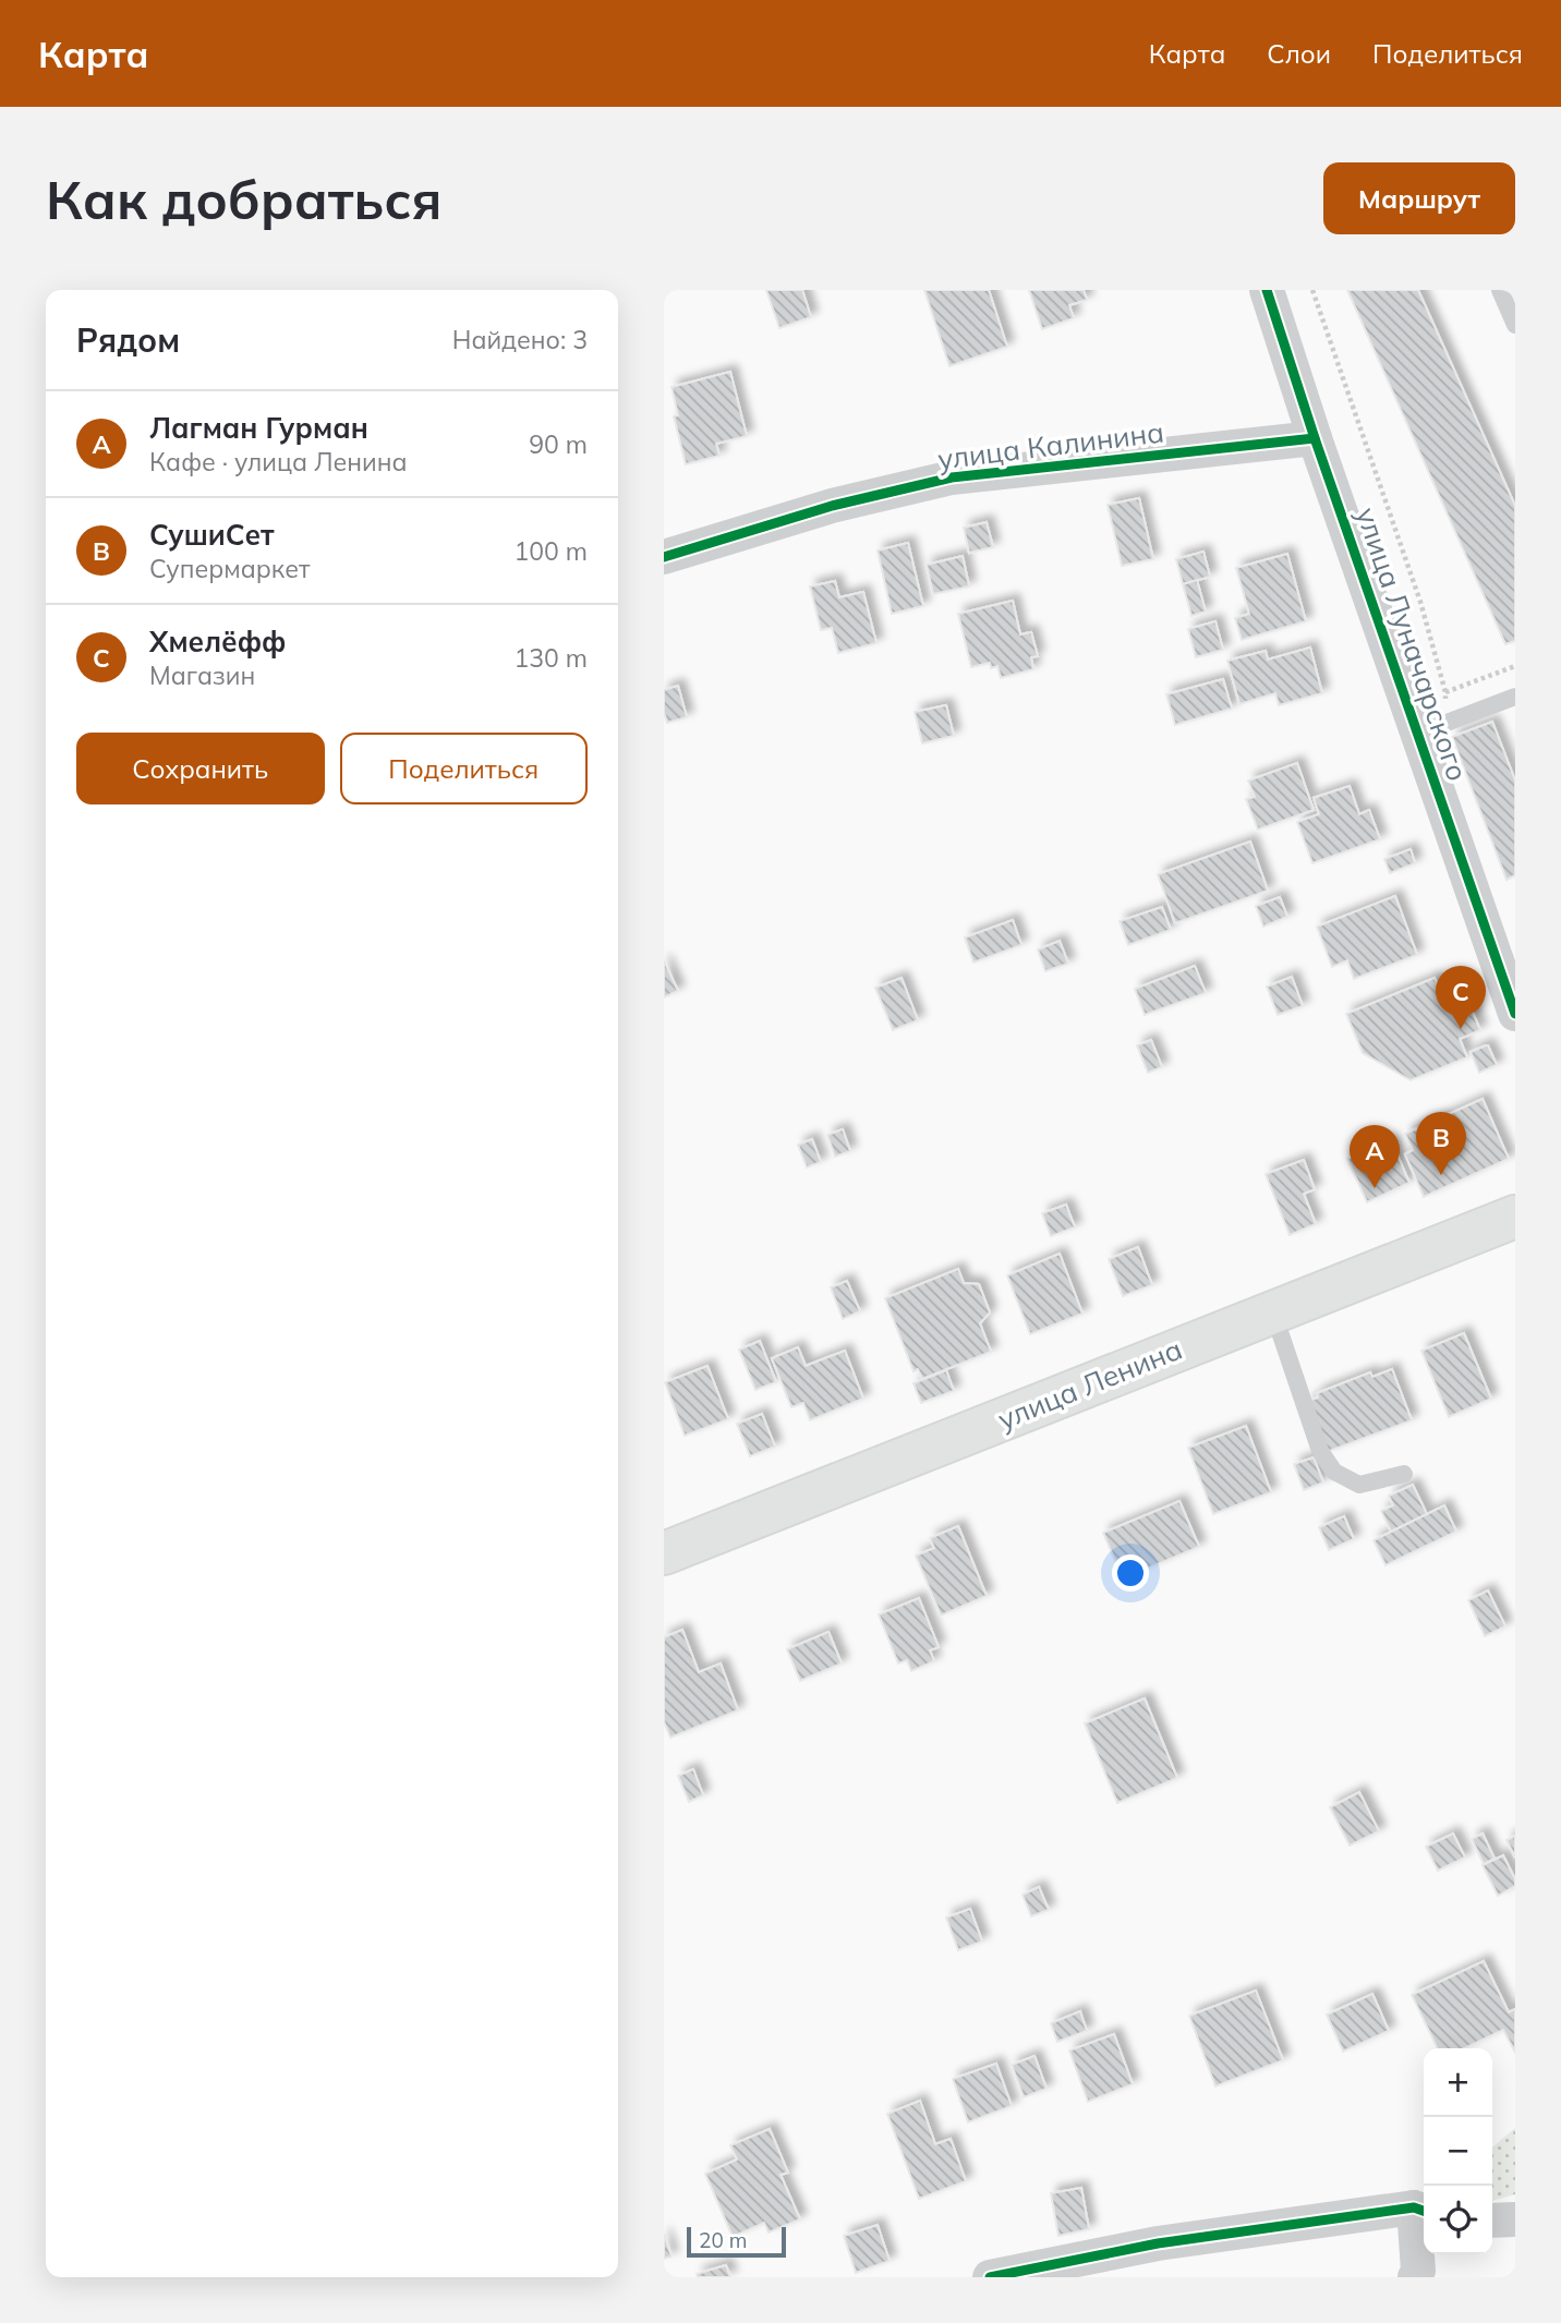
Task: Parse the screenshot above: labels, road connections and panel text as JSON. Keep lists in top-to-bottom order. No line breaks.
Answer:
{"streets":{"main road":["улица Ленина"],"street":["улица Калинина","улица Луначарского"]},"crossings":[["улица Калинина","улица Луначарского"]],"scale_bar":"20 m","page":{"header":"Карта","nav":["Карта","Слои","Поделиться"],"buttons":["Маршрут",["Сохранить","Поделиться"]],"title":"Как добраться","heading":["Рядом","Найдено: 3"],"list":[{"mark":"A","name":"Лагман Гурман","note":"Кафе · улица Ленина","value":"90 m"},{"mark":"B","name":"СушиСет","note":"Супермаркет","value":"100 m"},{"mark":"C","name":"Хмелёфф","note":"Магазин","value":"130 m"}],"pins":["C","B","A"],"map_buttons":["+","−"],"scale":"20 m"}}
